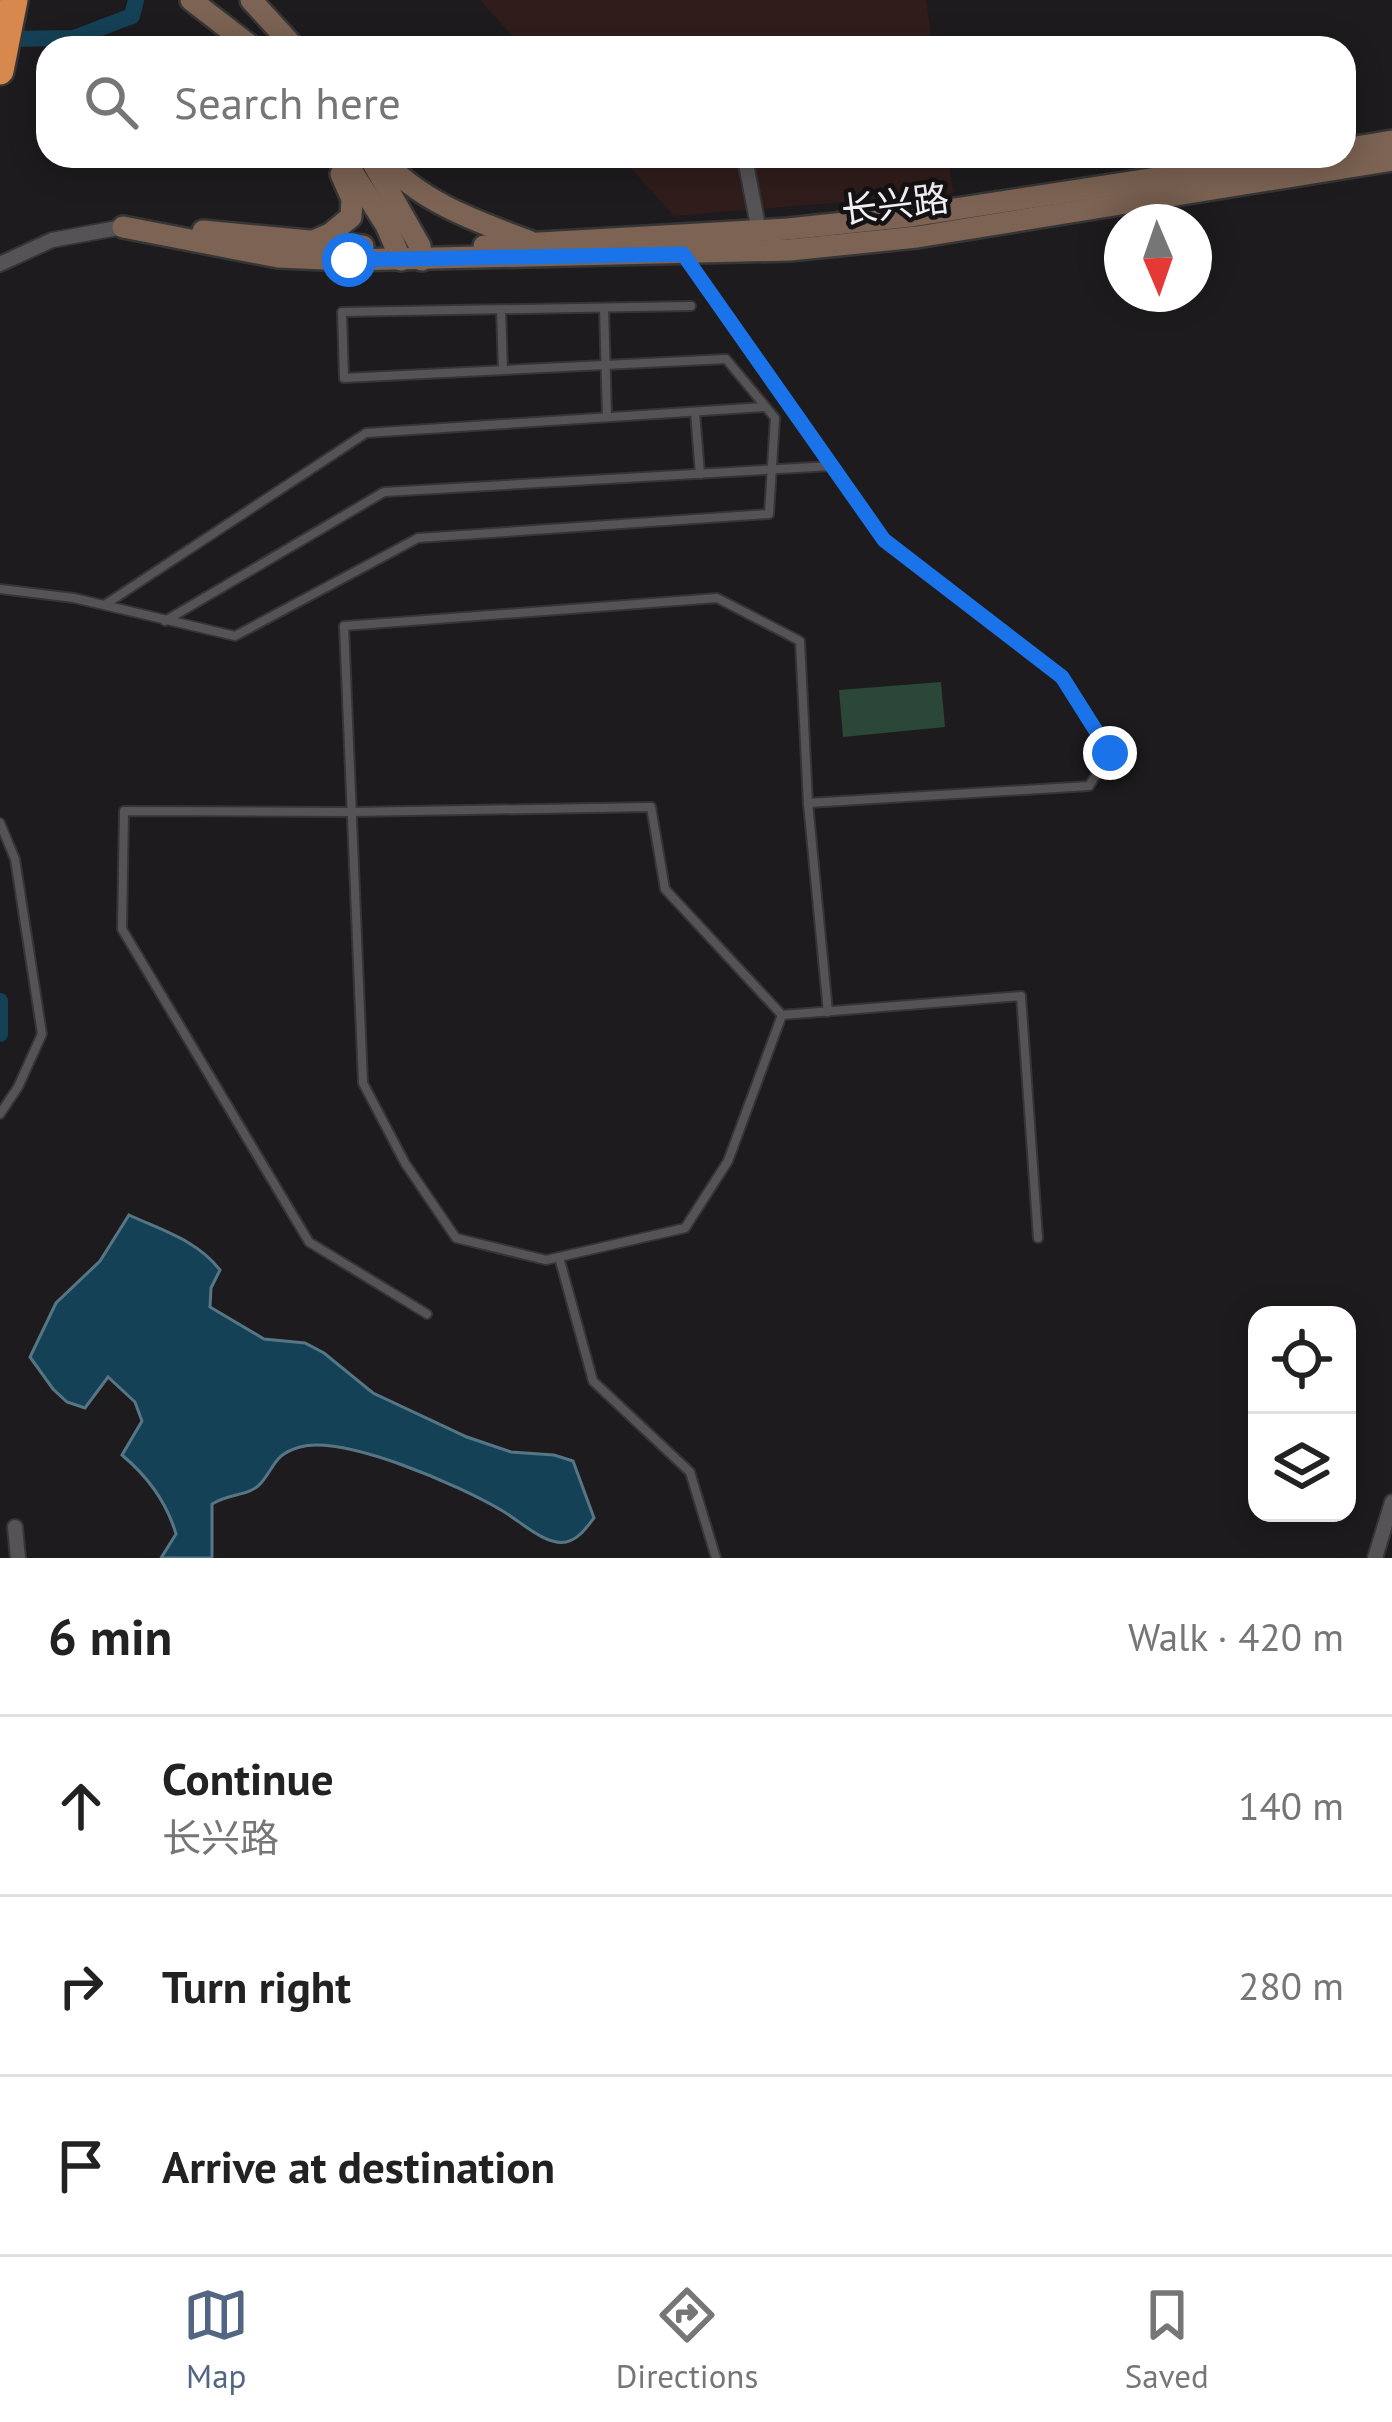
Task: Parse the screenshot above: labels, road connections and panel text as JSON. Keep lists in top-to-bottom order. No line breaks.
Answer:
{"streets":{"street":["长兴路"]},"north":"bottom","page":{"search":"Search here","heading":["6 min","Walk · 420 m"],"list":[["Continue","长兴路","140 m"],["Turn right","280 m"],"Arrive at destination"],"nav":["Map","Directions","Saved"]}}
